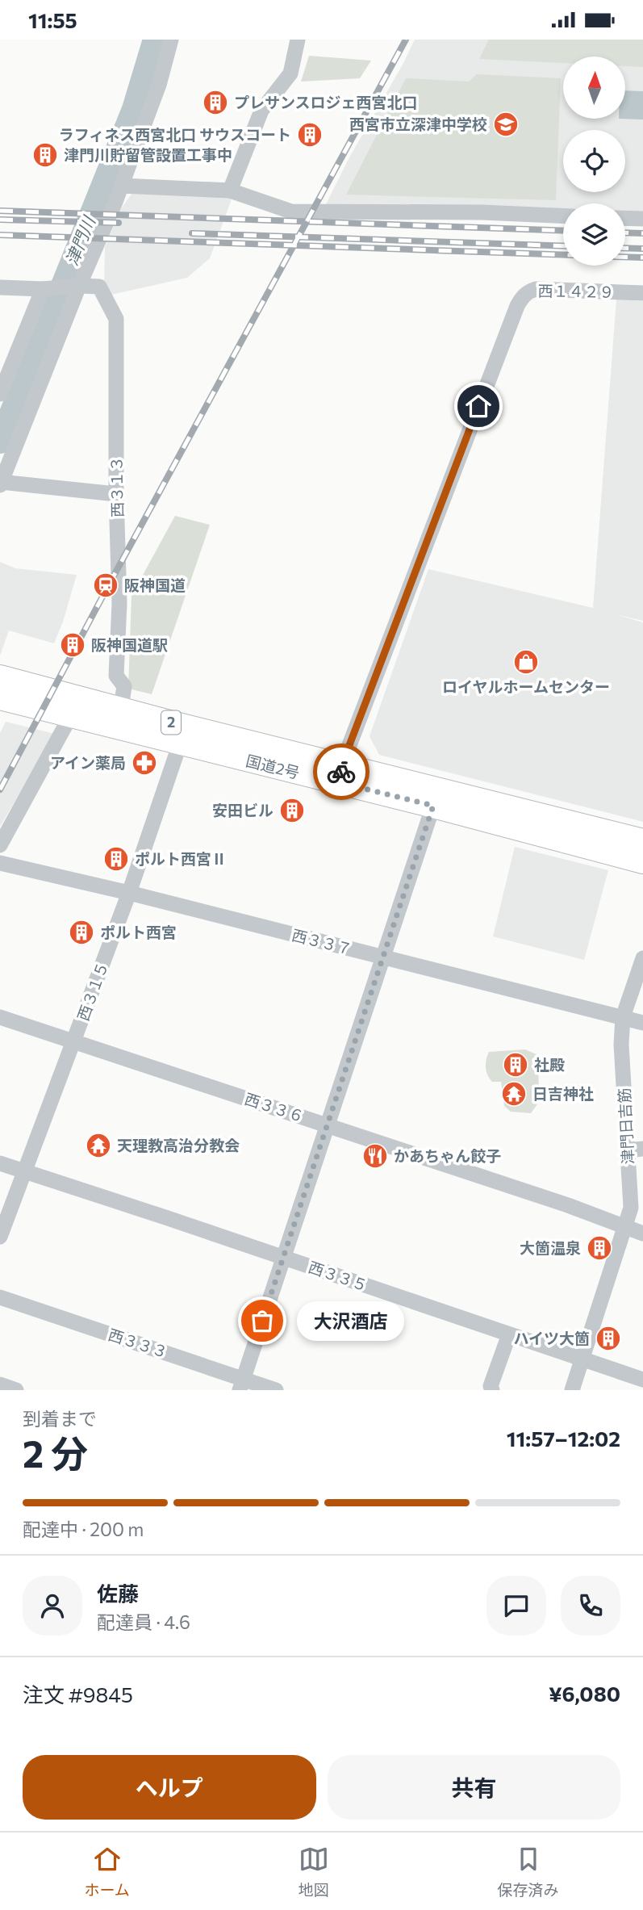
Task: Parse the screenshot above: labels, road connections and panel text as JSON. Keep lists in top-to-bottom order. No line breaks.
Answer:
{"streets":{"highway":["2","国道2号"],"street":["西１４２９","西３１３","西３３７","西３１５","西３３６","津門日吉筋","西３３５","西３３３"]},"crossings":[["西１４２９","国道2号"],["西３１３","国道2号"],["国道2号","西３１５"],["西３３７","西３１５"],["西３３７","津門日吉筋"],["西３１５","西３３６"],["西３１５","西３３５"],["西３３６","津門日吉筋"],["津門日吉筋","西３３５"]],"water":["津門川"],"places":{"building":["プレサンスロジェ西宮北口","ラフィネス西宮北口 サウスコート","津門川貯留管設置工事中","阪神国道駅","安田ビル","ポルト西宮Ⅱ","ポルト西宮","社殿","大箇温泉","ハイツ大箇"],"school or university":["西宮市立深津中学校"],"station":["阪神国道"],"shop":["ロイヤルホームセンター"],"pharmacy":["アイン薬局"],"temple":["日吉神社","天理教高治分教会"],"restaurant":["かあちゃん餃子"],"other":["大沢酒店"]},"north":"top","page":{"status":"11:55","bubble":"大沢酒店","heading":["2 分","到着まで","11:57–12:02"],"panel":["佐藤","配達員 · 4.6","注文 #9845","¥6,080"],"bar":"配達中 · 200 m","buttons":["ヘルプ","共有"],"tabs":["ホーム","地図","保存済み"]}}
